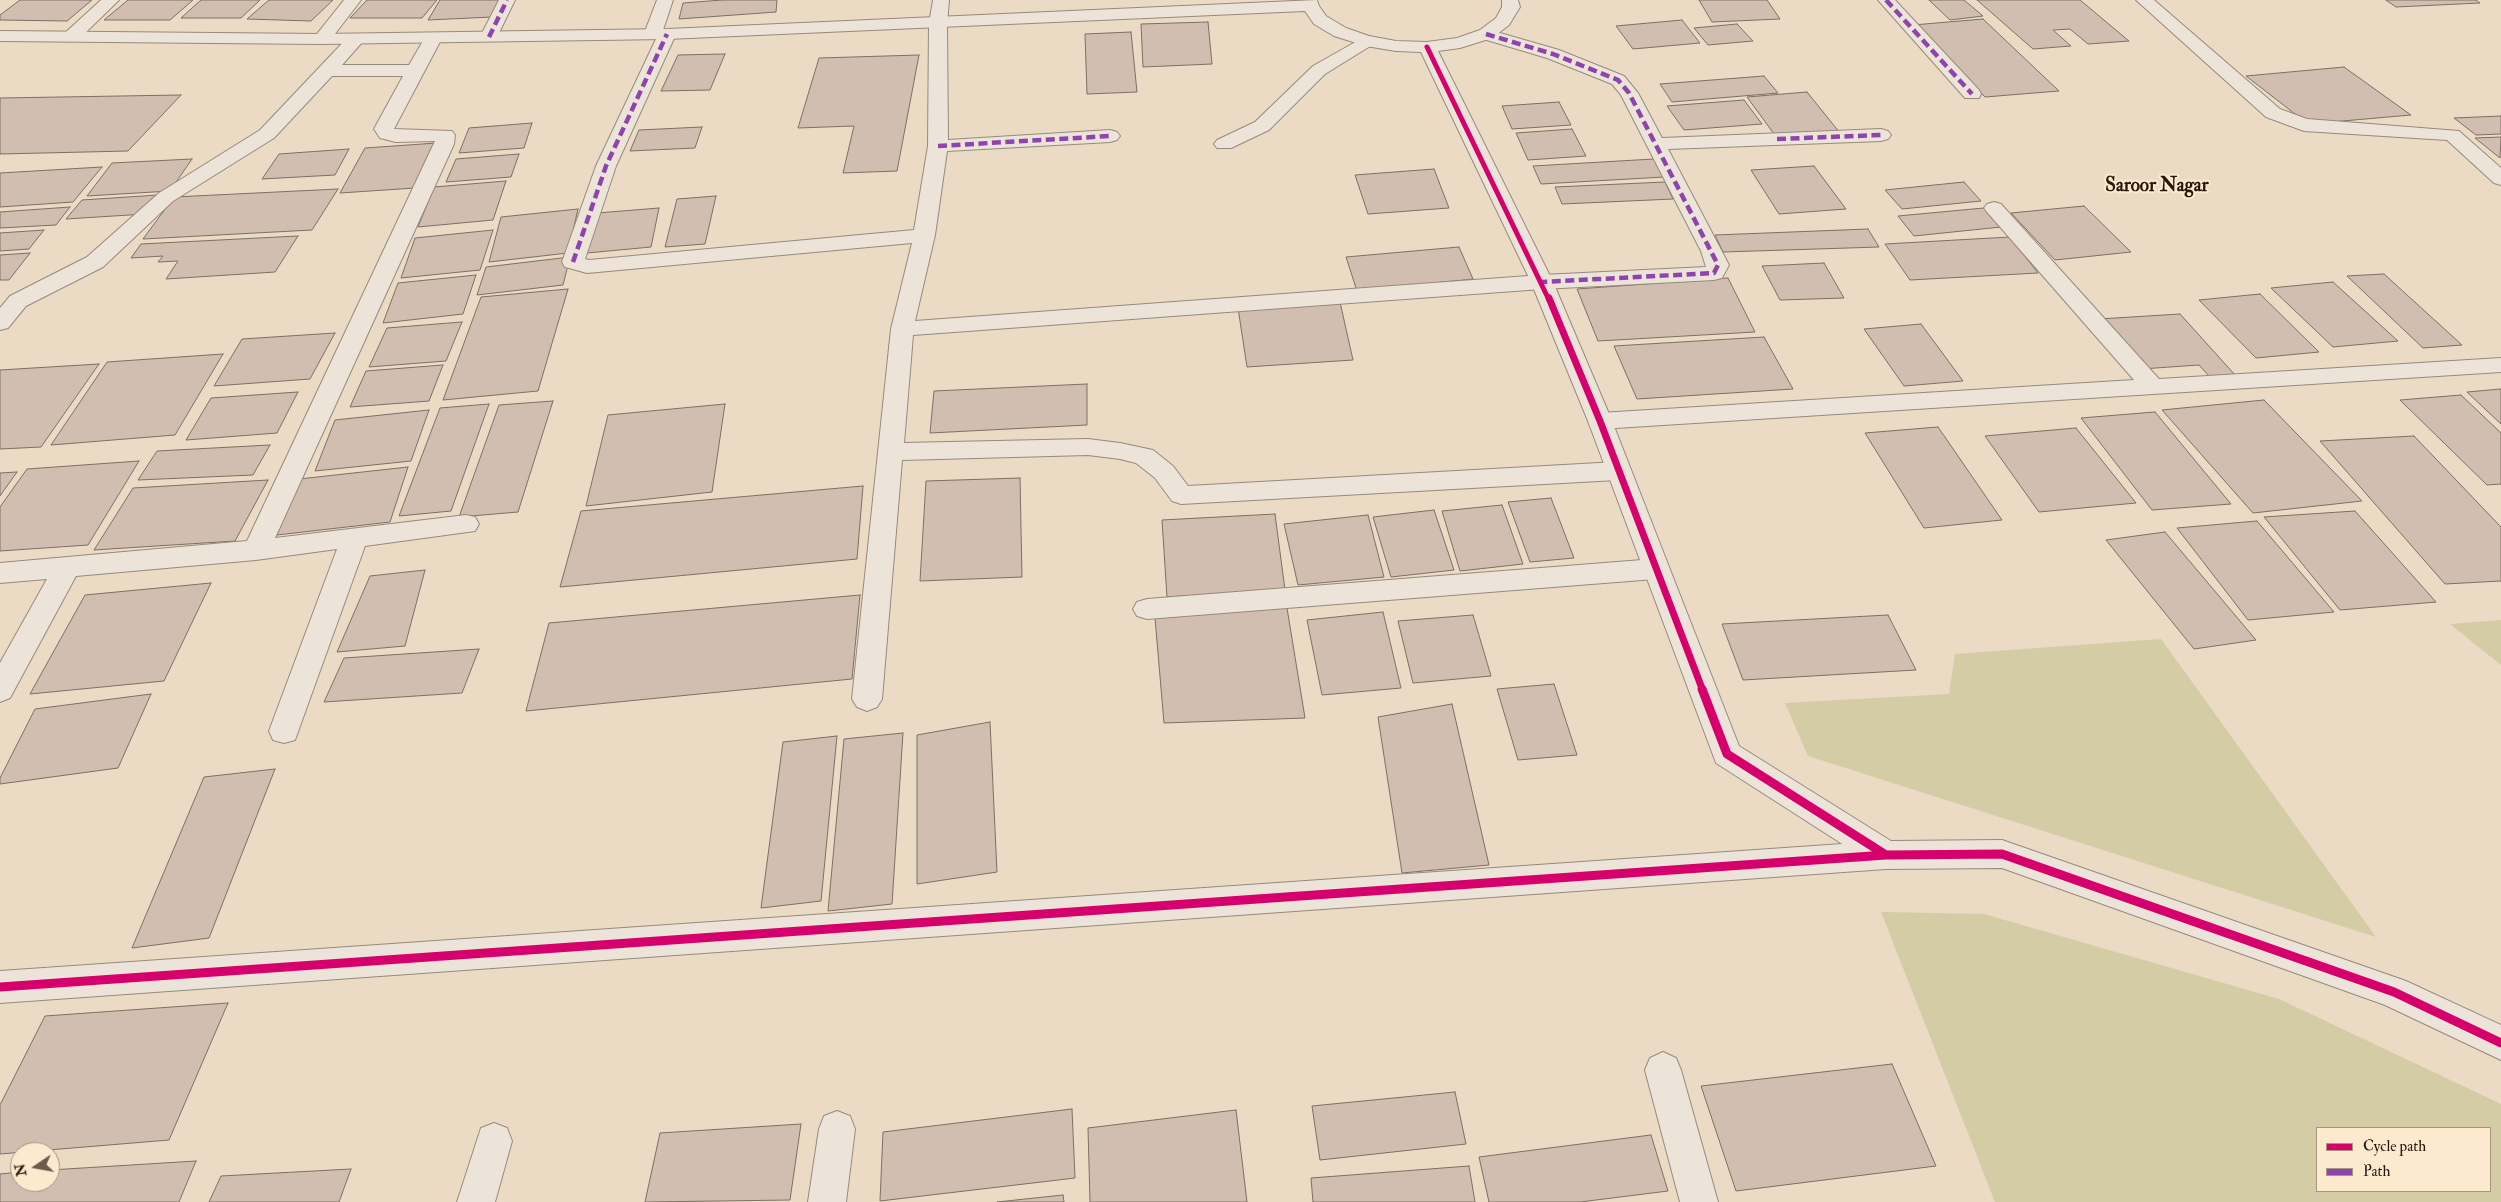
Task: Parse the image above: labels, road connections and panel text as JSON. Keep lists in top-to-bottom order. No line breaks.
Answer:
{"districts":["Saroor Nagar"],"legend":["Cycle path","Path"],"north":"left"}
